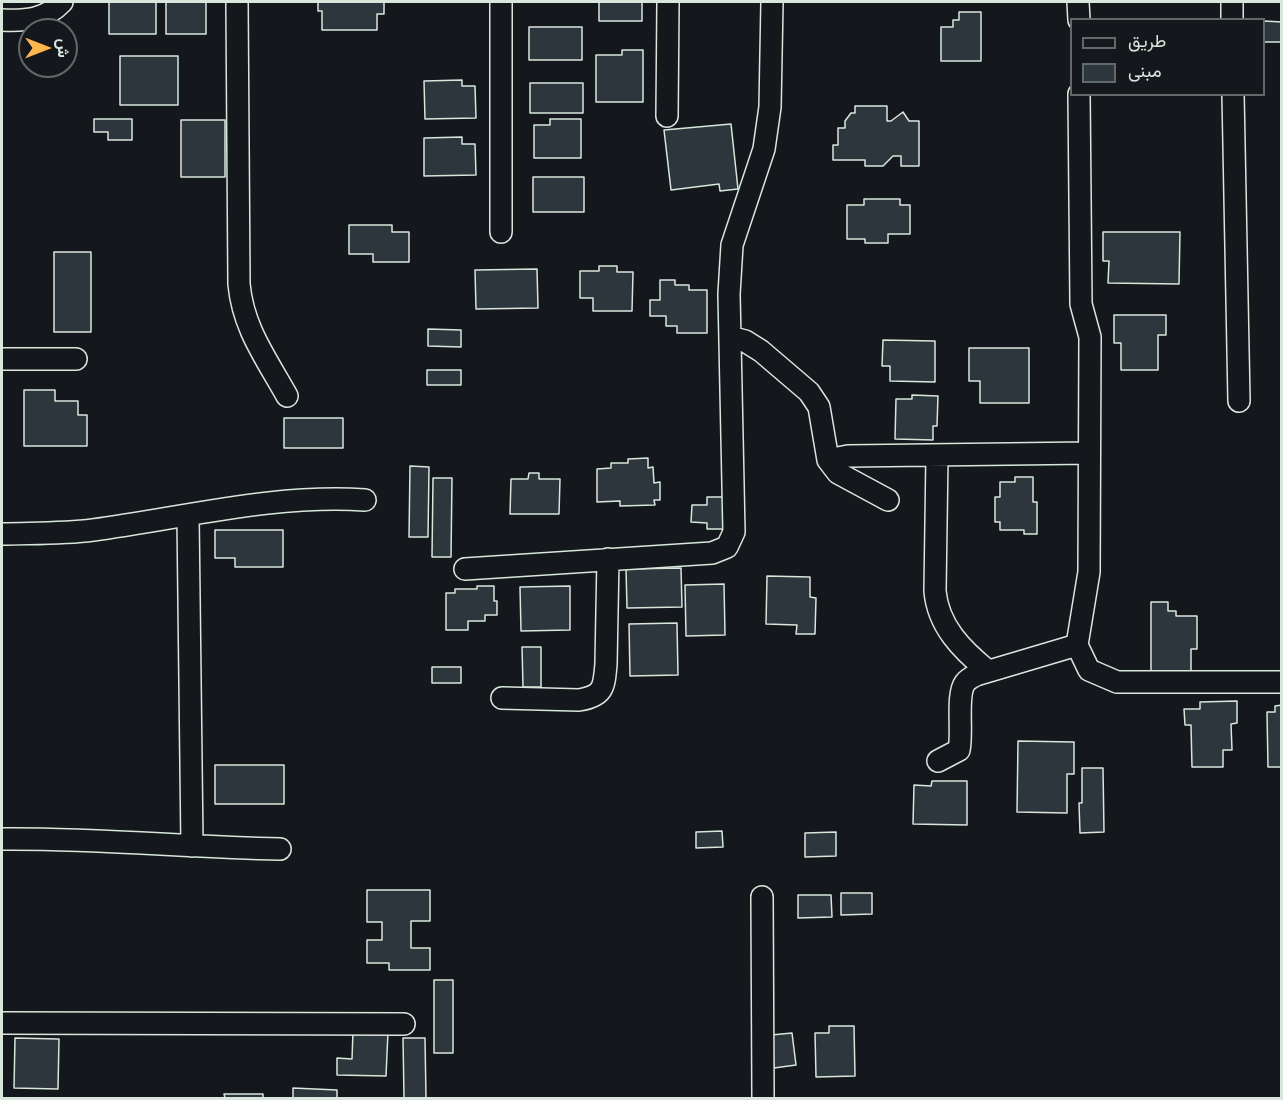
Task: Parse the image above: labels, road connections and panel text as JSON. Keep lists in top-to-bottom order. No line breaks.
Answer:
{"legend":["طريق","مبنى"],"north":"right"}
